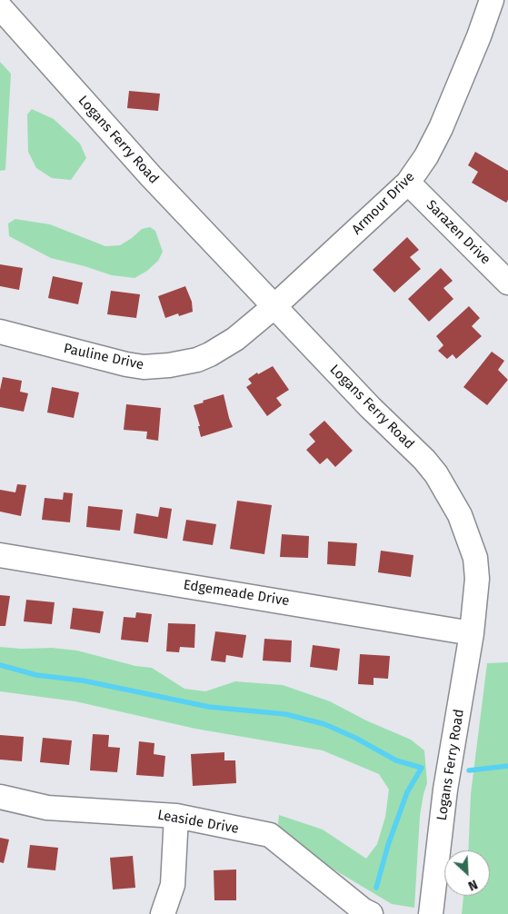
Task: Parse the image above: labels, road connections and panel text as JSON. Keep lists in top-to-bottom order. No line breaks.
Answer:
{"streets":{"street":["Logans Ferry Road","Armour Drive","Sarazen Drive","Pauline Drive","Edgemeade Drive","Leaside Drive"]},"crossings":[["Logans Ferry Road","Armour Drive"],["Logans Ferry Road","Pauline Drive"],["Logans Ferry Road","Edgemeade Drive"],["Armour Drive","Sarazen Drive"],["Armour Drive","Pauline Drive"]],"north":"bottom right"}
